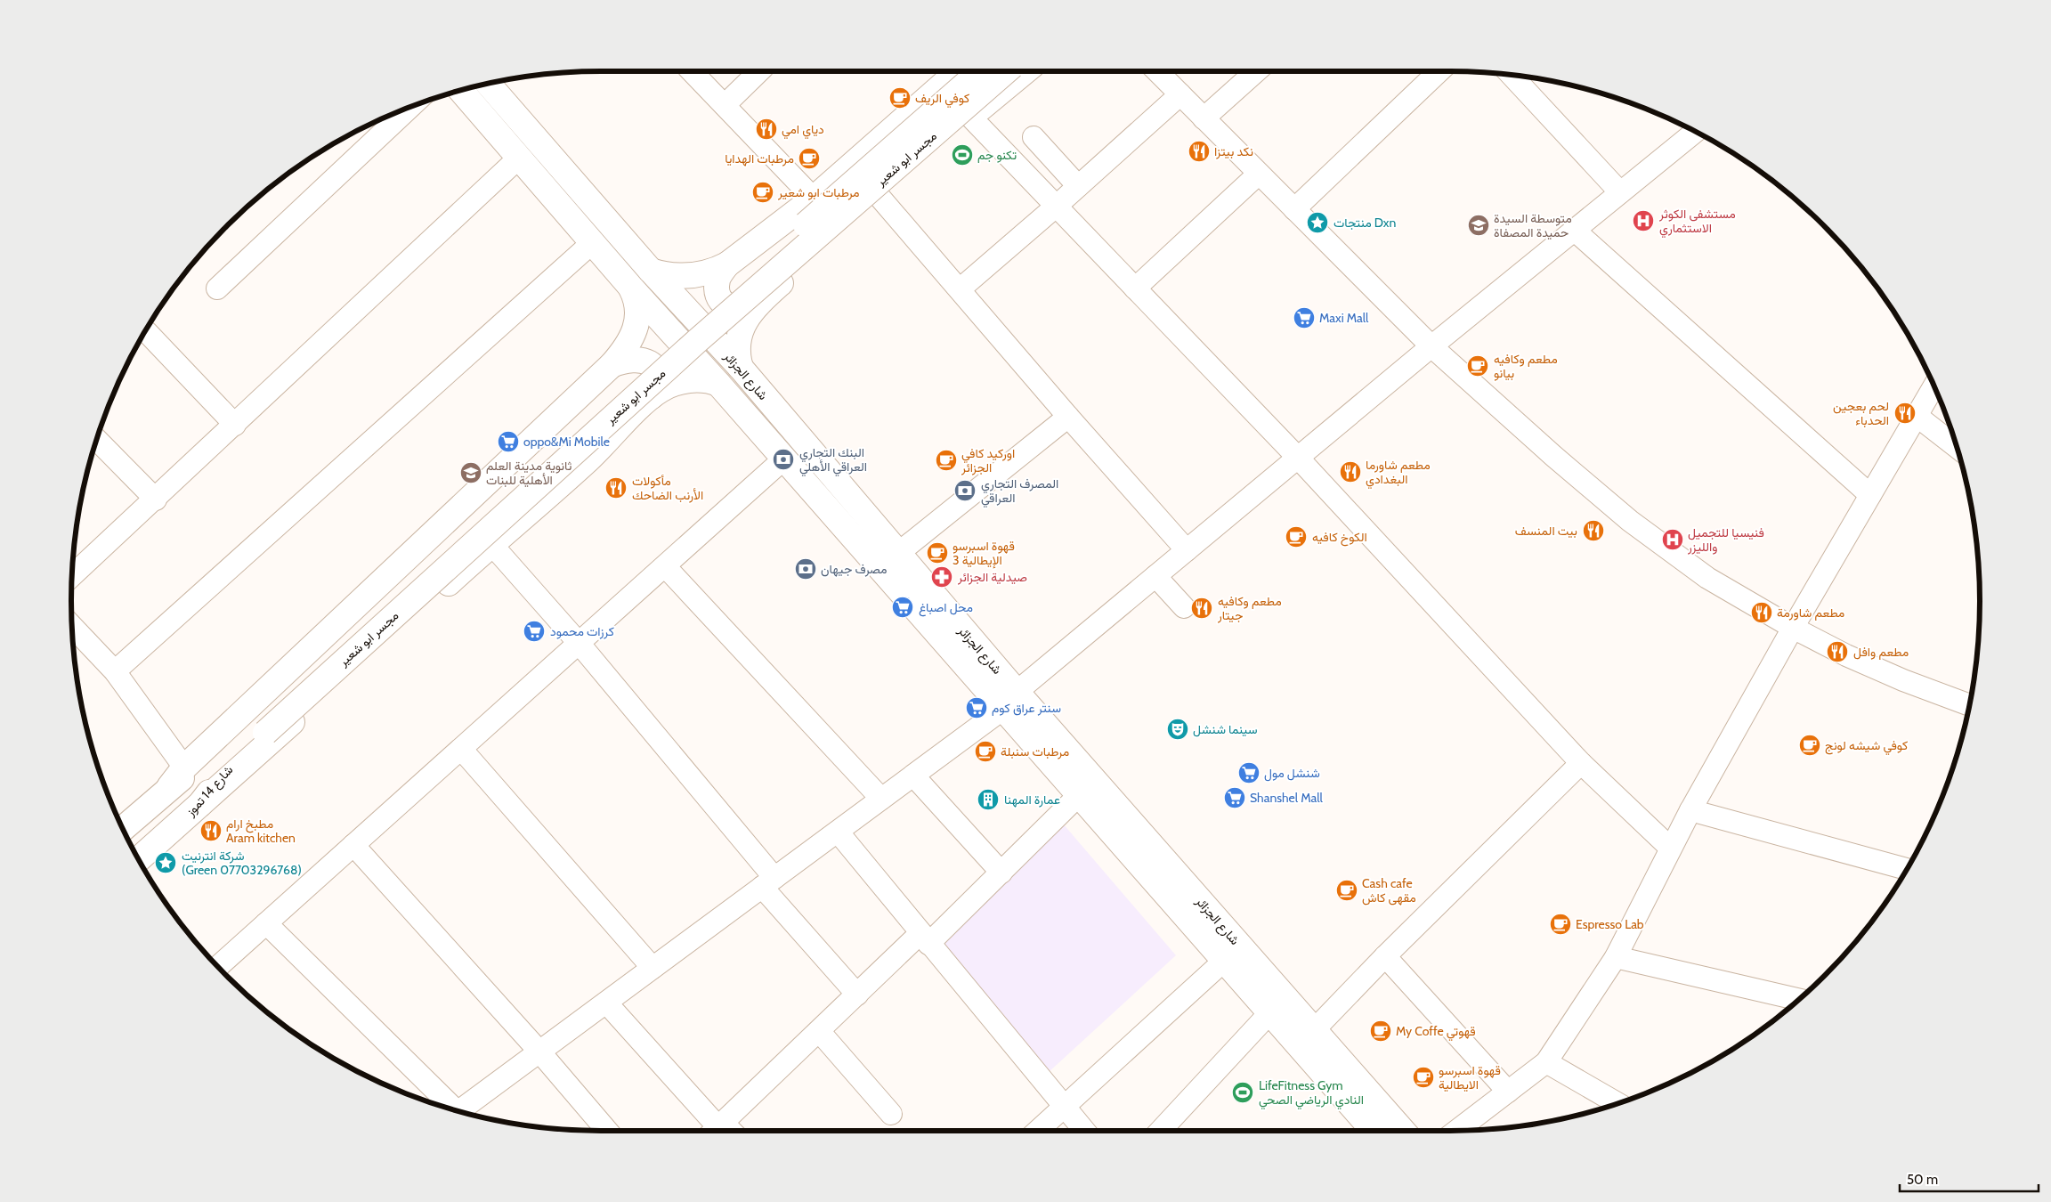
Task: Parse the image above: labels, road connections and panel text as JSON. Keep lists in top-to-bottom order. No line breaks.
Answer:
{"streets":{"main road":["مجسر ابو شعير","شارع الجزائر","شارع 14 تموز"]},"crossings":[["مجسر ابو شعير","شارع 14 تموز"]],"places":{"cafe":["كوفي الريف","مرطبات الهدايا","مرطبات ابو شعير","مطعم وكافيه بيانو","اوركيد كافي الجزائر","الكوخ كافيه","قهوة اسبرسو الإيطالية 3","كوفي شيشه لونج","مرطبات سنبلة","Cash cafe مقهى كاش","Espresso Lab","My Coffe قهوتي","قهوة اسبرسو الايطالية"],"restaurant":["دياي امي","نكد بيتزا","لحم بعجين الحدباء","مطعم شاورما البغدادي","مأكولات الأرنب الضاحك","بيت المنسف","مطعم وكافيه جيتار","مطعم شاورمة","مطعم وافل","مطبخ ارام Aram kitchen"],"sports":["تكنو جم","LifeFitness Gym النادي الرياضي الصحي"],"hospital":["مستشفى الكوثر الاستثماري","فنيسيا للتجميل والليزر"],"place":["منتجات Dxn","شركة انترنيت (Green 07703296768)"],"school or university":["متوسطة السيدة حميدة المصفاة","ثانوية مدينة العلم الأهلية للبنات"],"supermarket":["Maxi Mall","oppo&Mi Mobile","محل اصباغ","كرزات محمود","سنتر عراق كوم","شنشل مول","Shanshel Mall"],"bank":["البنك التجاري العراقي الأهلي","المصرف التجاري العراقي","مصرف جيهان"],"pharmacy":["صيدلية الجزائر"],"theatre":["سينما شنشل"],"building":["عمارة المهنا"]},"scale_bar":"50 m"}
